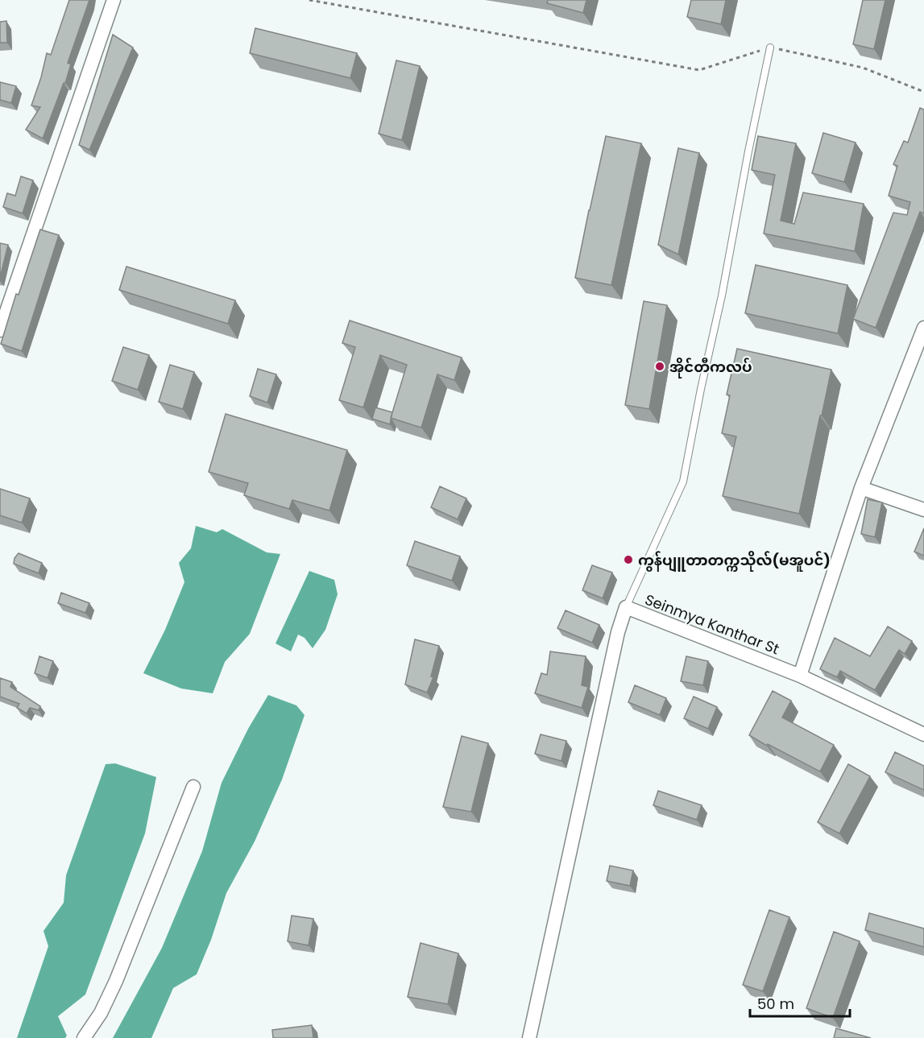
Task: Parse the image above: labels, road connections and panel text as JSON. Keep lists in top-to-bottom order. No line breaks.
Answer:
{"streets":{"street":["Seinmya Kanthar St"]},"places":["အိုင်တီကလပ်","ကွန်ပျူတာတက္ကသိုလ်(မအူပင်)"],"scale_bar":"50 m"}
